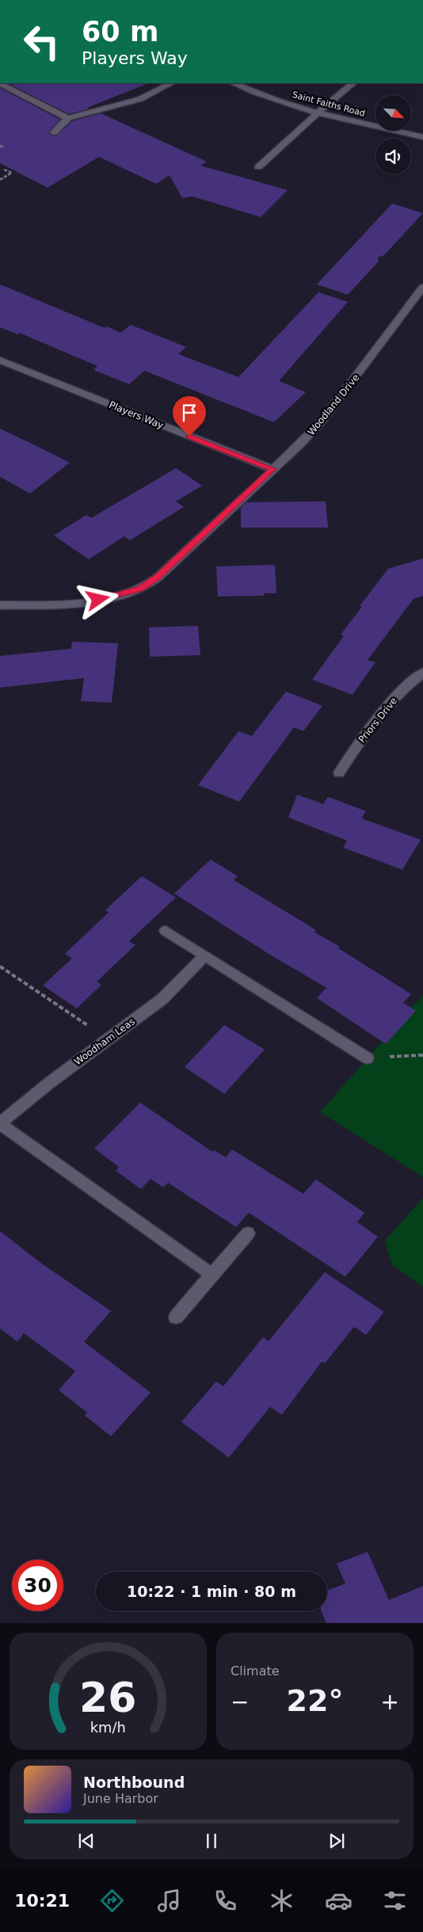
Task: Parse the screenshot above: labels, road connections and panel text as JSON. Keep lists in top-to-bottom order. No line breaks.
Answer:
{"streets":{"street":["Saint Faiths Road","Woodland Drive","Players Way","Priors Drive","Woodham Leas"]},"crossings":[["Woodland Drive","Players Way"]],"north":"bottom right","page":{"turn":["60 m","Players Way"],"limit":"30","trip":"10:22 · 1 min · 80 m","tile":"Climate","heat":["−","22°","+"],"song":["Northbound","June Harbor"],"tabs":"10:21","gauge":["26","km/h"]}}
